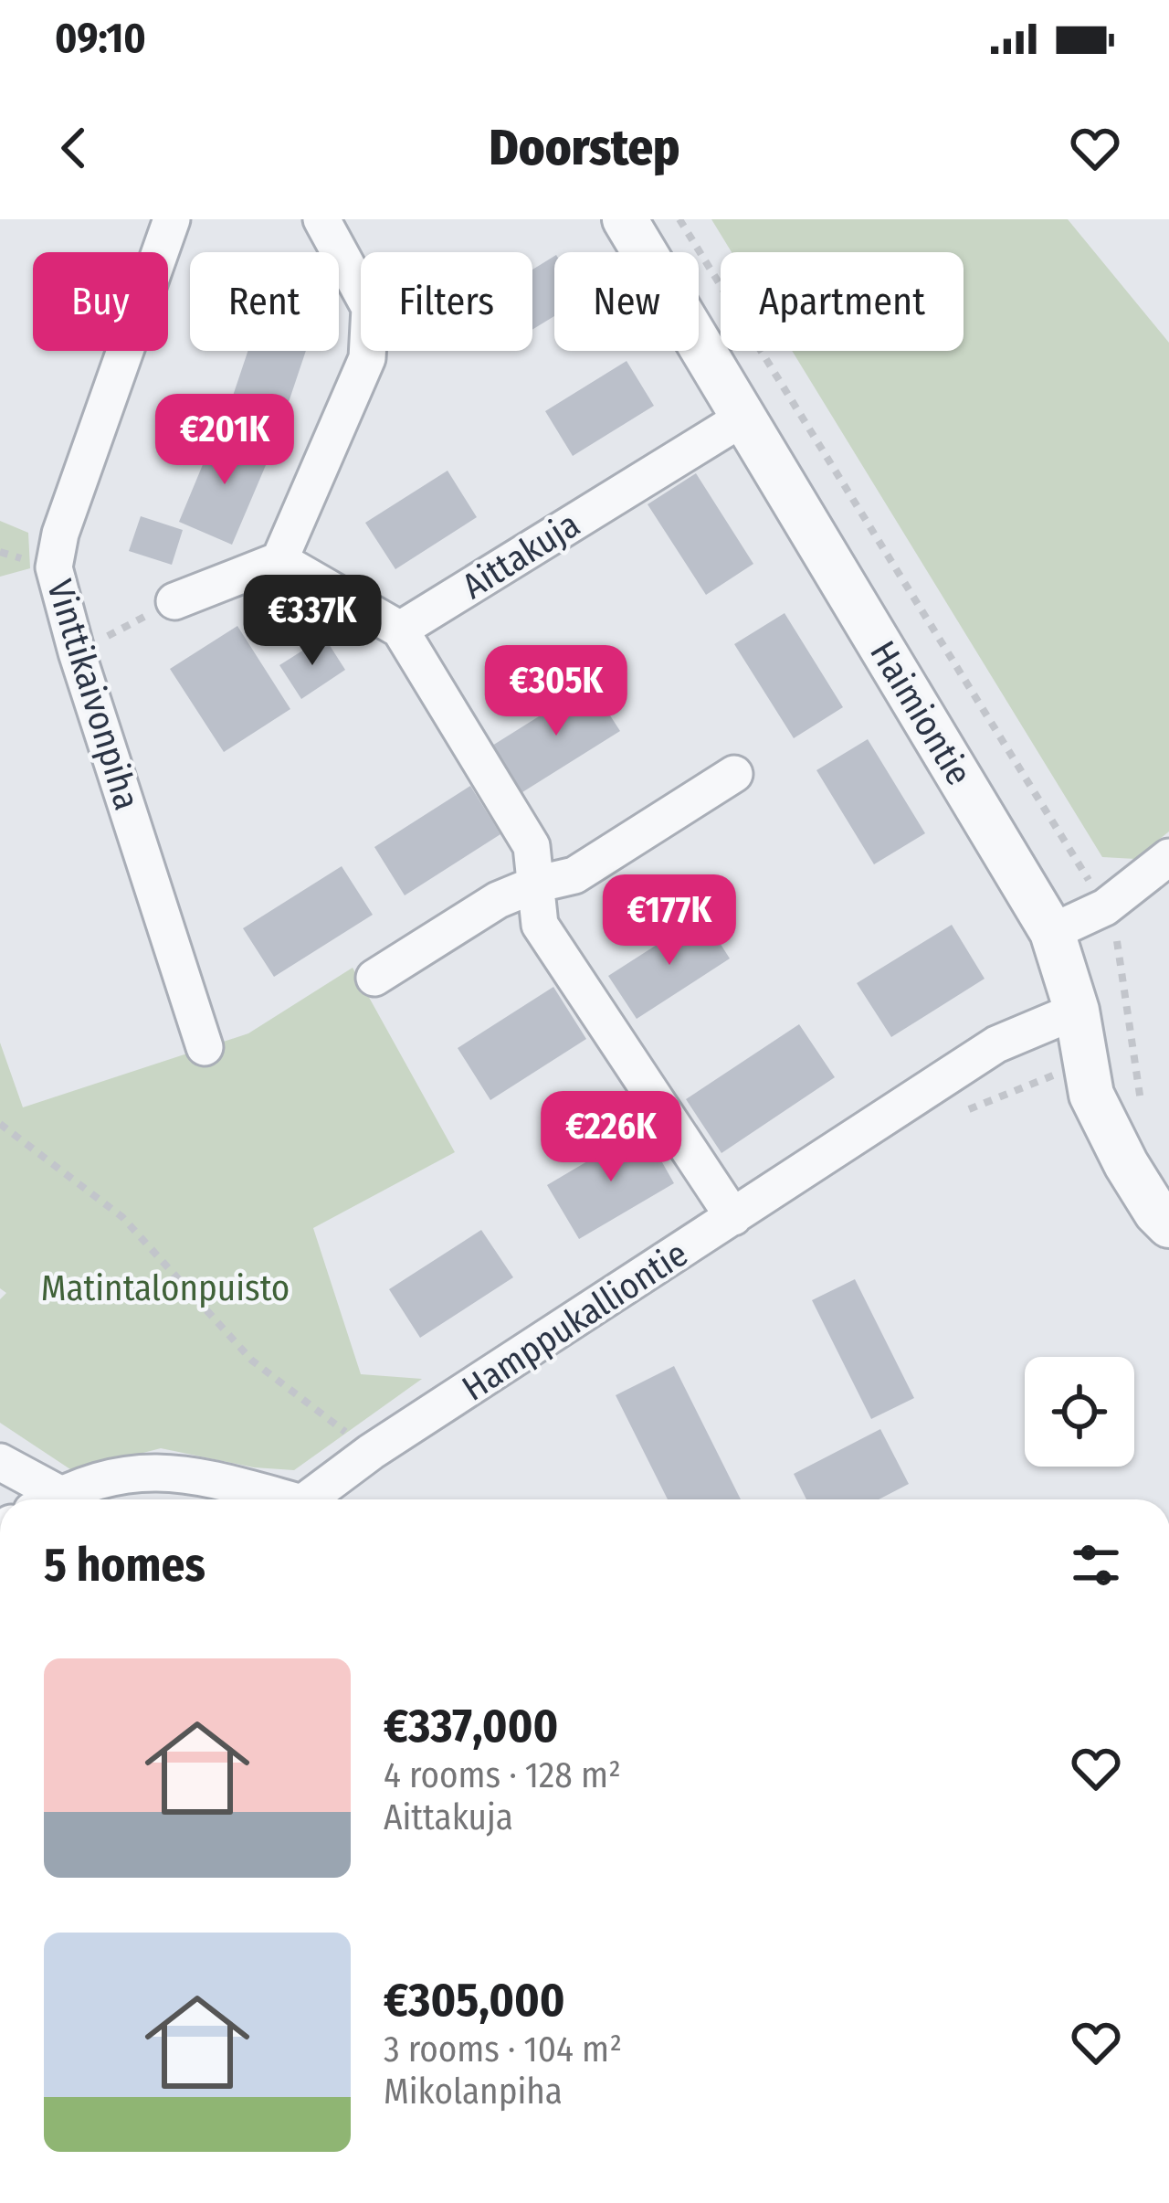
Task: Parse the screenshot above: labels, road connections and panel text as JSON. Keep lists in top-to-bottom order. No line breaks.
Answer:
{"streets":{"street":["Aittakuja","Vinttikaivonpiha","Haimiontie","Hamppukalliontie"]},"crossings":[["Aittakuja","Haimiontie"],["Haimiontie","Hamppukalliontie"]],"parks":["Matintalonpuisto"],"page":{"status":"09:10","header":"Doorstep","chip":["Buy","Rent","Filters","New","Apartment"],"price":["€201K","€337K","€305K","€177K","€226K"],"heading":"5 homes","list":[{"name":"€337,000","note":"4 rooms · 128 m² · Aittakuja"},{"name":"€305,000","note":"3 rooms · 104 m² · Mikolanpiha"}]}}
